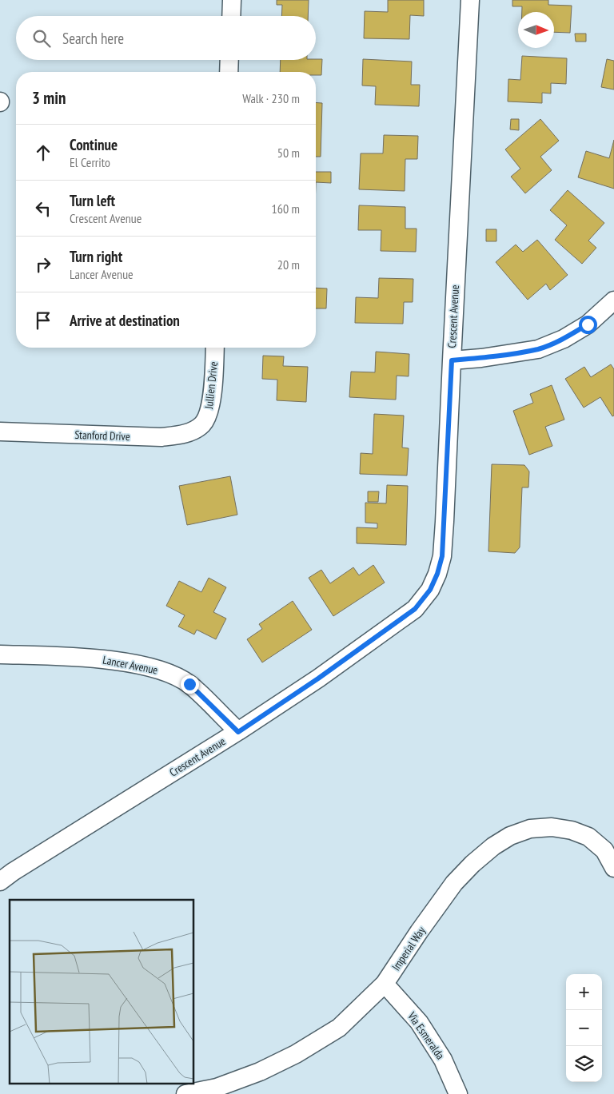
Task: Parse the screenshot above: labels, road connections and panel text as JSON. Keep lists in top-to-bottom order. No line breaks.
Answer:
{"streets":{"street":["Crescent Avenue","Jullien Drive","Stanford Drive","Lancer Avenue","Imperial Way","Via Esmeralda"]},"crossings":[["Crescent Avenue","Lancer Avenue"],["Jullien Drive","Stanford Drive"],["Imperial Way","Via Esmeralda"]],"north":"right","page":{"search":"Search here","heading":["3 min","Walk · 230 m"],"list":[["Continue","El Cerrito","50 m"],["Turn left","Crescent Avenue","160 m"],["Turn right","Lancer Avenue","20 m"],"Arrive at destination"],"map_buttons":["+","−"]}}
